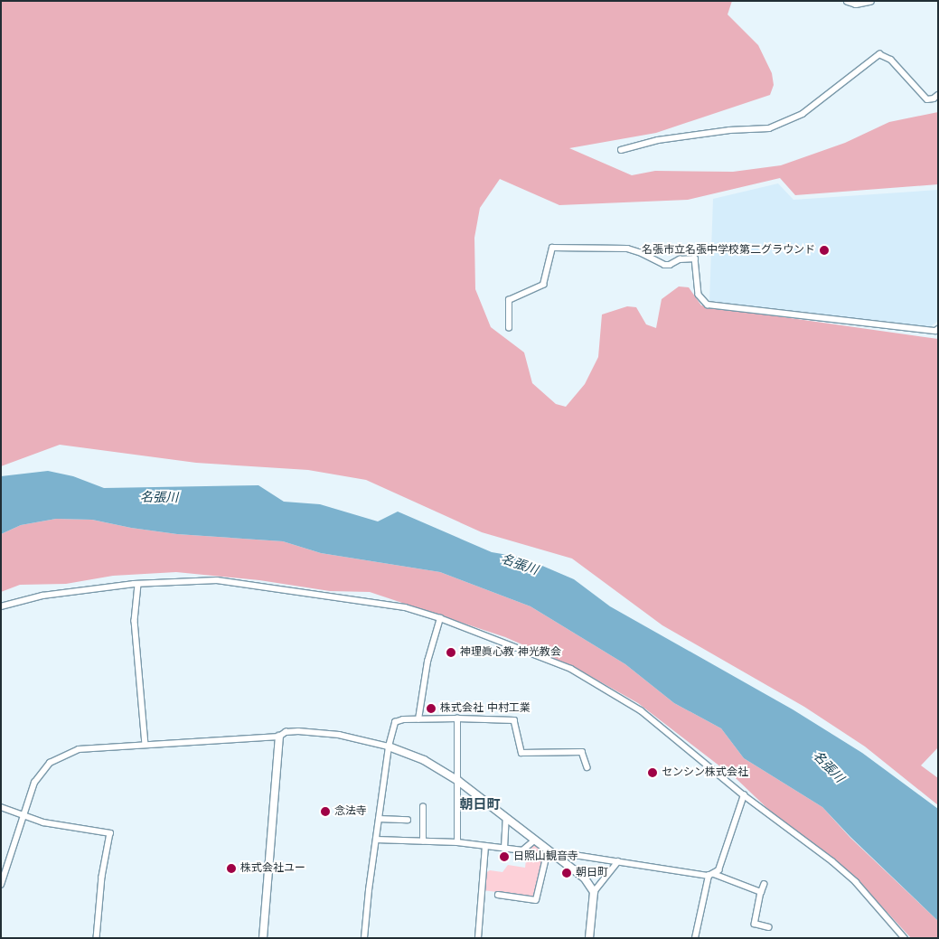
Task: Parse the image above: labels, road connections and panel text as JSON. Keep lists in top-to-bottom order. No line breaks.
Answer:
{"districts":["朝日町"],"water":["名張川"],"places":["名張市立名張中学校第二グラウンド","神理眞心教 神光教会","株式会社 中村工業","センシン株式会社","念法寺","日照山観音寺","株式会社ユー","朝日町"]}
